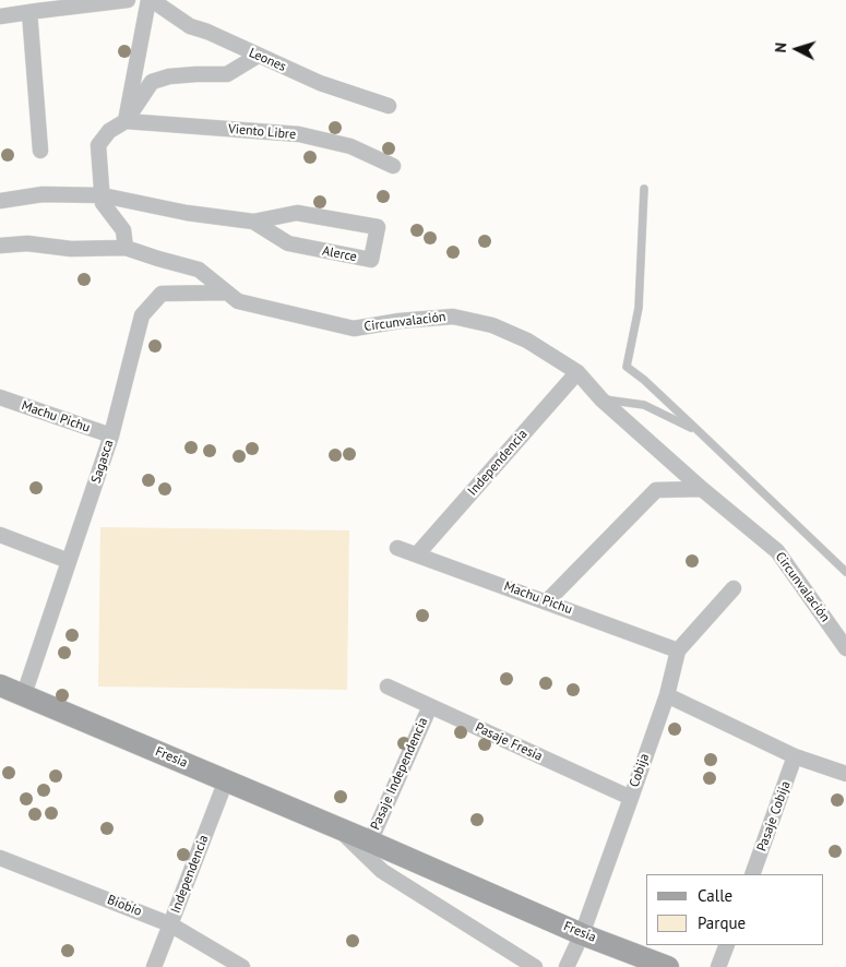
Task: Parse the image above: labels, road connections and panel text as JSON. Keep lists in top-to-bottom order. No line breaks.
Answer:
{"streets":{"street":["Leones","Viento Libre","Alerce","Circunvalación","Machu Pichu","Sagasca","Independencia","Pasaje Fresia","Fresia","Cobija","Pasaje Independencia","Pasaje Cobija","Biobío"]},"crossings":[["Circunvalación","Sagasca"],["Circunvalación","Independencia"],["Machu Pichu","Sagasca"],["Machu Pichu","Independencia"],["Machu Pichu","Cobija"],["Sagasca","Fresia"],["Independencia","Fresia"],["Independencia","Biobío"],["Pasaje Fresia","Cobija"],["Pasaje Fresia","Pasaje Independencia"],["Fresia","Cobija"],["Fresia","Pasaje Independencia"]],"legend":["Calle","Parque"],"north":"left"}
